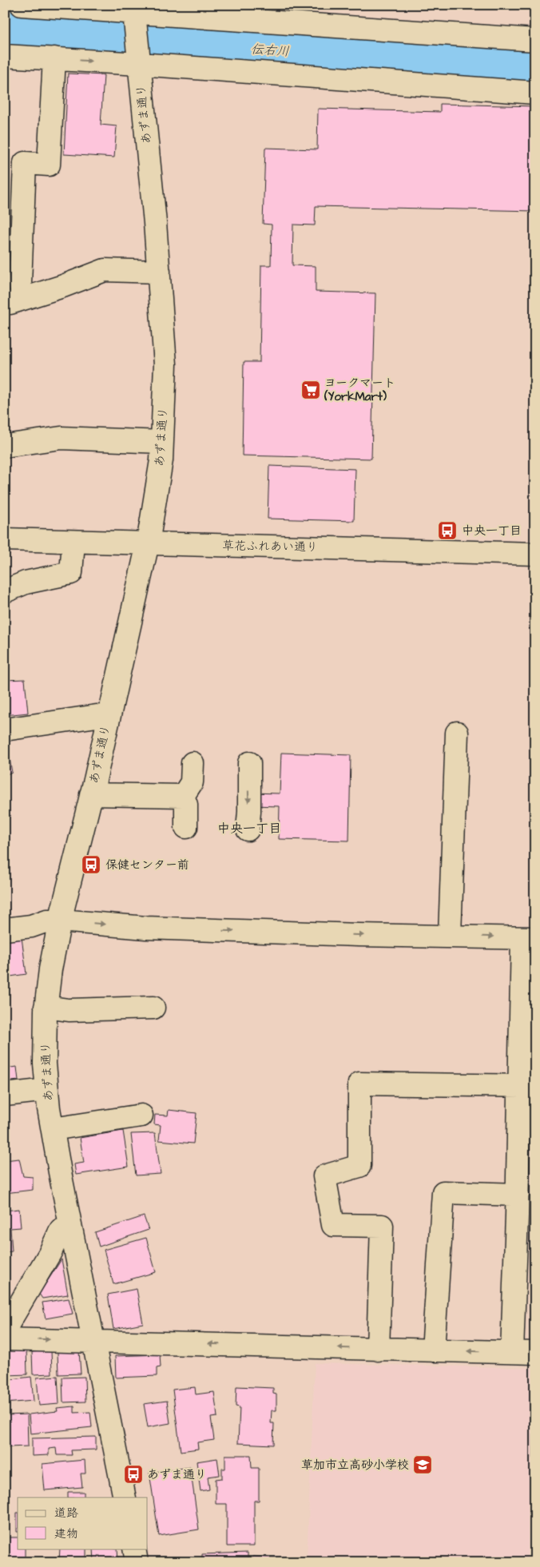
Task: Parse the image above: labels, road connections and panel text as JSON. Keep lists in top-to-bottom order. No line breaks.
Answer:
{"streets":{"street":["あずま通り","草花ふれあい通り"]},"crossings":[["あずま通り","草花ふれあい通り"]],"districts":["中央一丁目"],"water":["伝右川"],"places":{"supermarket":["ヨークマート (YorkMart)"],"bus stop":["中央一丁目","保健センター前","あずま通り"],"school or university":["草加市立高砂小学校"]},"legend":["道路","建物"]}
